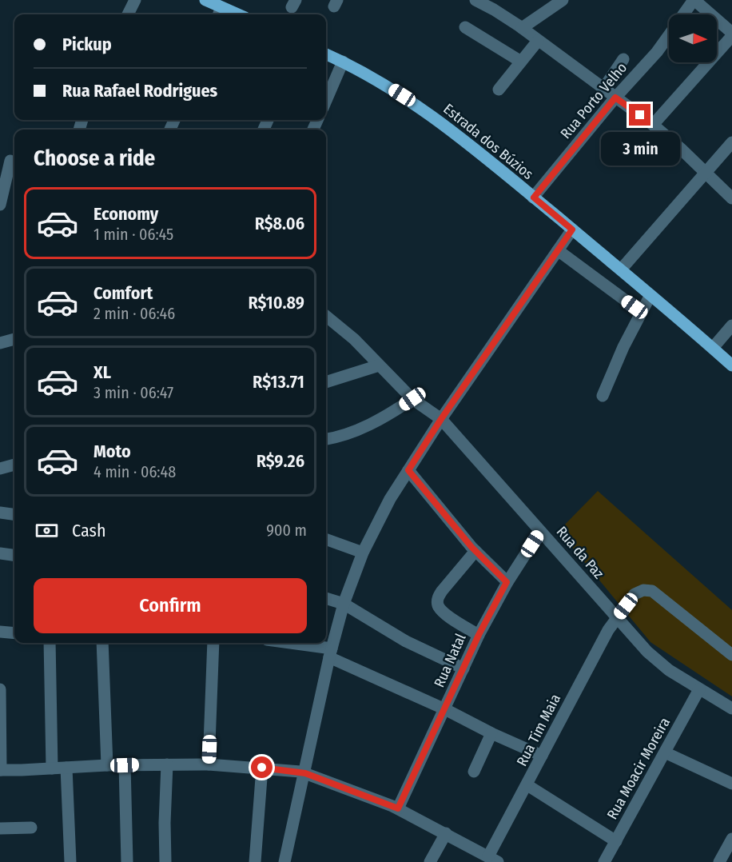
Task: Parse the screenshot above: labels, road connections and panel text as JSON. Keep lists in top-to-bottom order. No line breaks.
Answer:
{"streets":{"main road":["Estrada dos Búzios"],"street":["Rua Porto Velho","Rua da Paz","Rua Natal","Rua Tim Maia","Rua Moacir Moreira"]},"crossings":[["Rua Porto Velho","Estrada dos Búzios"],["Rua da Paz","Rua Natal"],["Rua da Paz","Rua Tim Maia"],["Rua da Paz","Rua Moacir Moreira"]],"north":"right","page":{"banner":["Pickup","Rua Rafael Rodrigues"],"heading":"Choose a ride","bubble":"3 min","list":[{"name":"Economy","note":"1 min · 06:45","value":"R$8.06"},{"name":"Comfort","note":"2 min · 06:46","value":"R$10.89"},{"name":"XL","note":"3 min · 06:47","value":"R$13.71"},{"name":"Moto","note":"4 min · 06:48","value":"R$9.26"}],"pay":["Cash","900 m"],"buttons":"Confirm"}}
